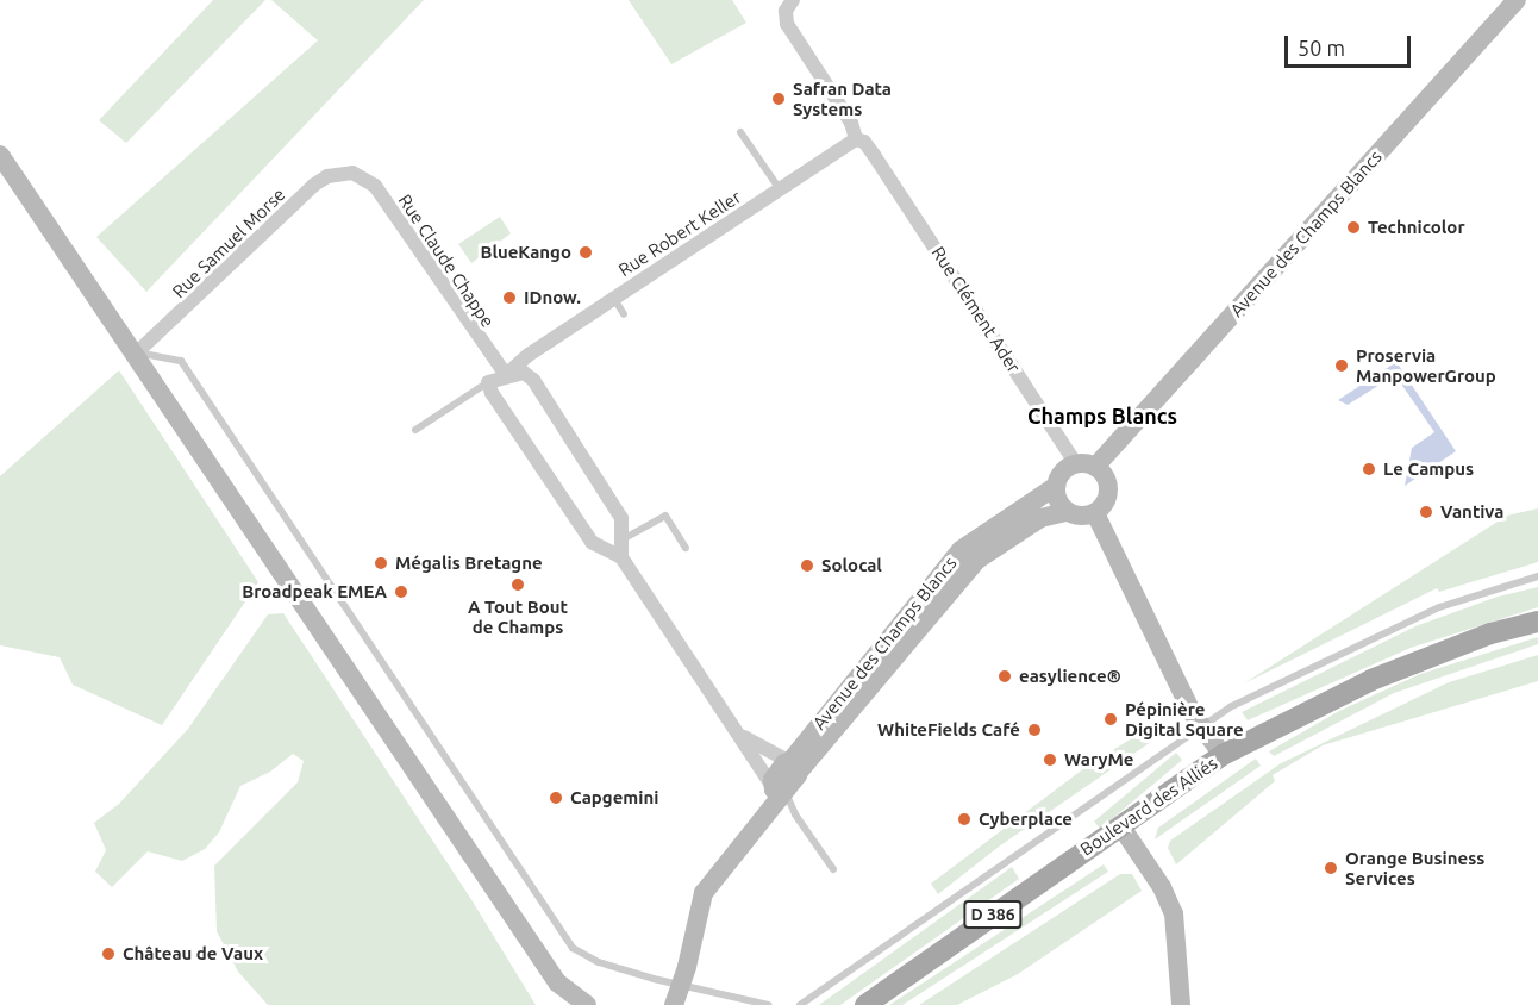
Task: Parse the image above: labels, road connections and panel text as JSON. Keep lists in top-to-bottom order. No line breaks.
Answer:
{"streets":{"main road":["Boulevard des Alliés","D 386"],"street":["Rue Robert Keller","Avenue des Champs Blancs","Rue Samuel Morse","Rue Claude Chappe","Rue Clément Ader"]},"crossings":[["Rue Robert Keller","Rue Claude Chappe"],["Rue Robert Keller","Rue Clément Ader"],["Avenue des Champs Blancs","Rue Clément Ader"],["Rue Samuel Morse","Rue Claude Chappe"]],"districts":["Champs Blancs"],"places":["Safran Data Systems","Technicolor","BlueKango","IDnow.","Proservia ManpowerGroup","Le Campus","Vantiva","Mégalis Bretagne","Solocal","A Tout Bout de Champs","Broadpeak EMEA","easylience®","Pépinière Digital Square","WhiteFields Café","WaryMe","Capgemini","Cyberplace","Orange Business Services","Château de Vaux"],"scale_bar":"50 m"}
